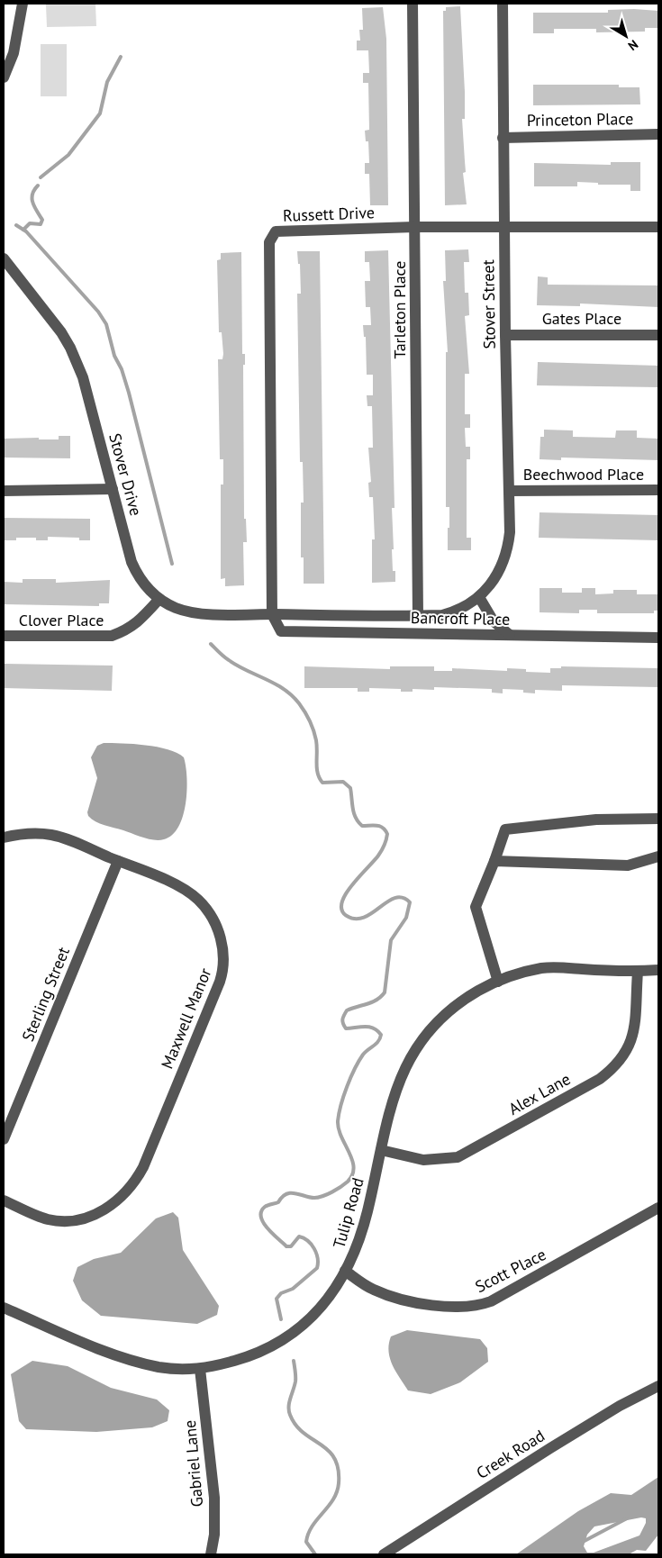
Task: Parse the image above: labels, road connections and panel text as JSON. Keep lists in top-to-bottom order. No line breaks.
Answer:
{"streets":{"street":["Princeton Place","Russett Drive","Stover Street","Tarleton Place","Gates Place","Stover Drive","Beechwood Place","Bancroft Place","Clover Place","Sterling Street","Maxwell Manor","Alex Lane","Tulip Road","Scott Place","Creek Road","Gabriel Lane"]},"crossings":[["Princeton Place","Stover Street"],["Russett Drive","Stover Street"],["Russett Drive","Tarleton Place"],["Russett Drive","Stover Drive"],["Russett Drive","Bancroft Place"],["Stover Street","Tarleton Place"],["Stover Street","Gates Place"],["Stover Street","Stover Drive"],["Stover Street","Beechwood Place"],["Stover Street","Bancroft Place"],["Stover Drive","Bancroft Place"],["Stover Drive","Clover Place"],["Sterling Street","Maxwell Manor"],["Alex Lane","Tulip Road"],["Tulip Road","Scott Place"],["Tulip Road","Gabriel Lane"]],"north":"bottom right"}
